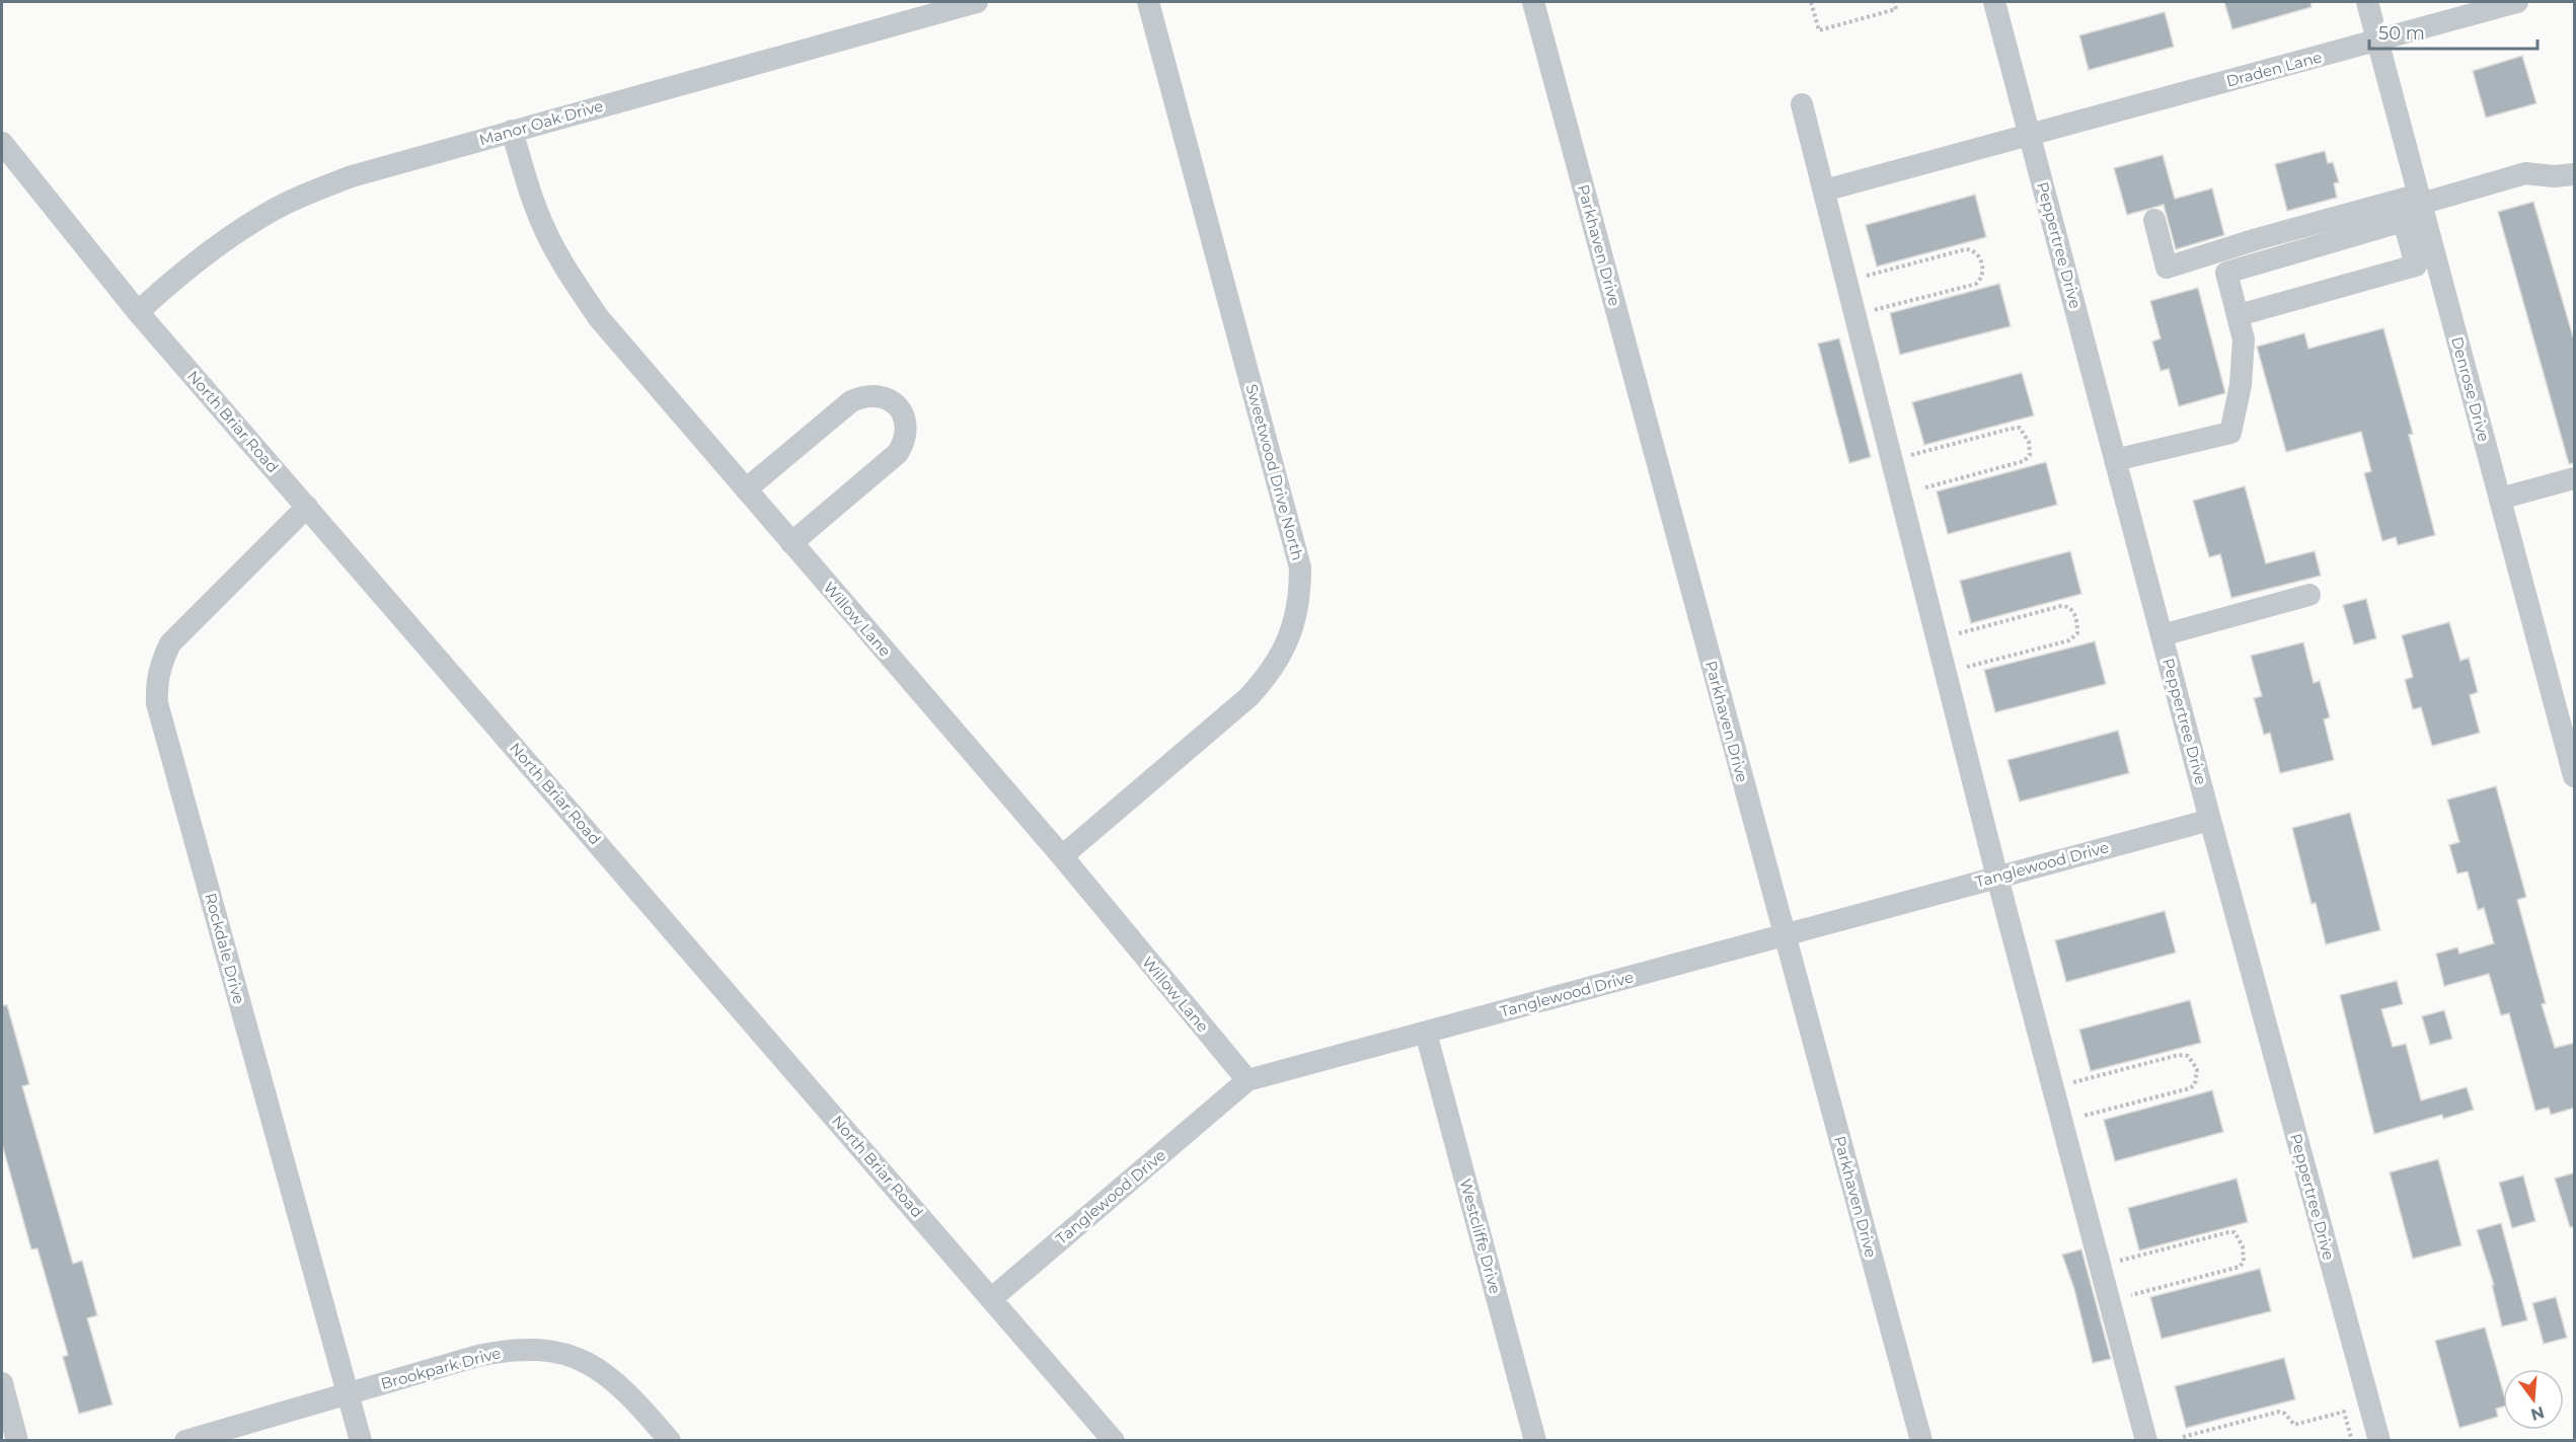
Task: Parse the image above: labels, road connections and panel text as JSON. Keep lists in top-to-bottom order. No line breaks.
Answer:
{"streets":{"street":["Draden Lane","Manor Oak Drive","Parkhaven Drive","Peppertree Drive","Denrose Drive","North Briar Road","Sweetwood Drive North","Willow Lane","Tanglewood Drive","Rockdale Drive","Westcliffe Drive","Brookpark Drive"]},"crossings":[["Draden Lane","Peppertree Drive"],["Draden Lane","Denrose Drive"],["Manor Oak Drive","North Briar Road"],["Manor Oak Drive","Willow Lane"],["Parkhaven Drive","Tanglewood Drive"],["Peppertree Drive","Tanglewood Drive"],["North Briar Road","Tanglewood Drive"],["North Briar Road","Rockdale Drive"],["Sweetwood Drive North","Willow Lane"],["Willow Lane","Tanglewood Drive"],["Tanglewood Drive","Westcliffe Drive"],["Rockdale Drive","Brookpark Drive"]],"scale_bar":"50 m","north":"bottom"}
